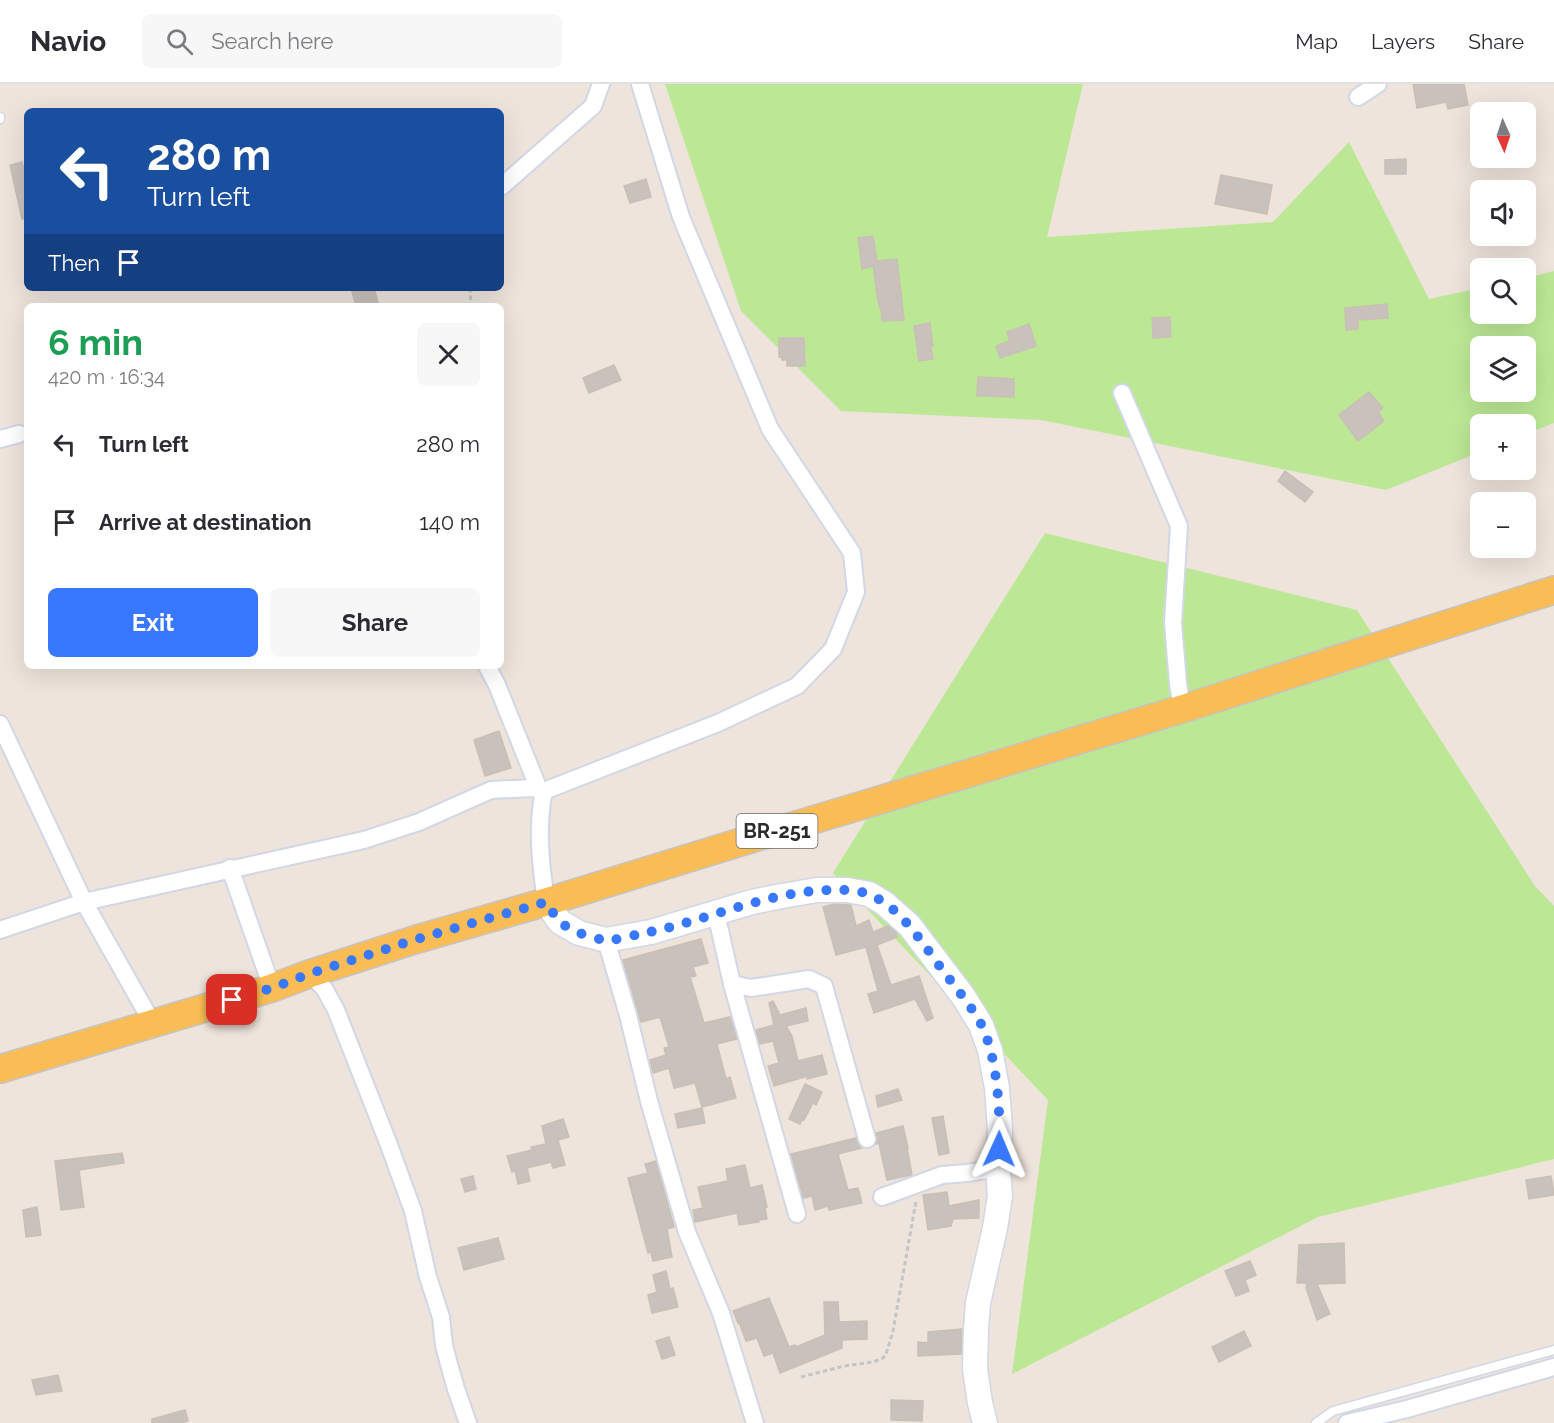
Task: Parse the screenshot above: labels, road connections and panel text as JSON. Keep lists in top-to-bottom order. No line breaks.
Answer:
{"streets":{"main road":["BR-251"]},"north":"bottom","page":{"header":"Navio","search":"Search here","nav":["Map","Layers","Share"],"map_buttons":["+","−"],"turn":["280 m","Turn left"],"then":"Then","heading":["6 min","420 m · 16:34"],"list":[{"name":"Turn left","value":"280 m"},{"name":"Arrive at destination","value":"140 m"}],"buttons":["Exit","Share"]}}
